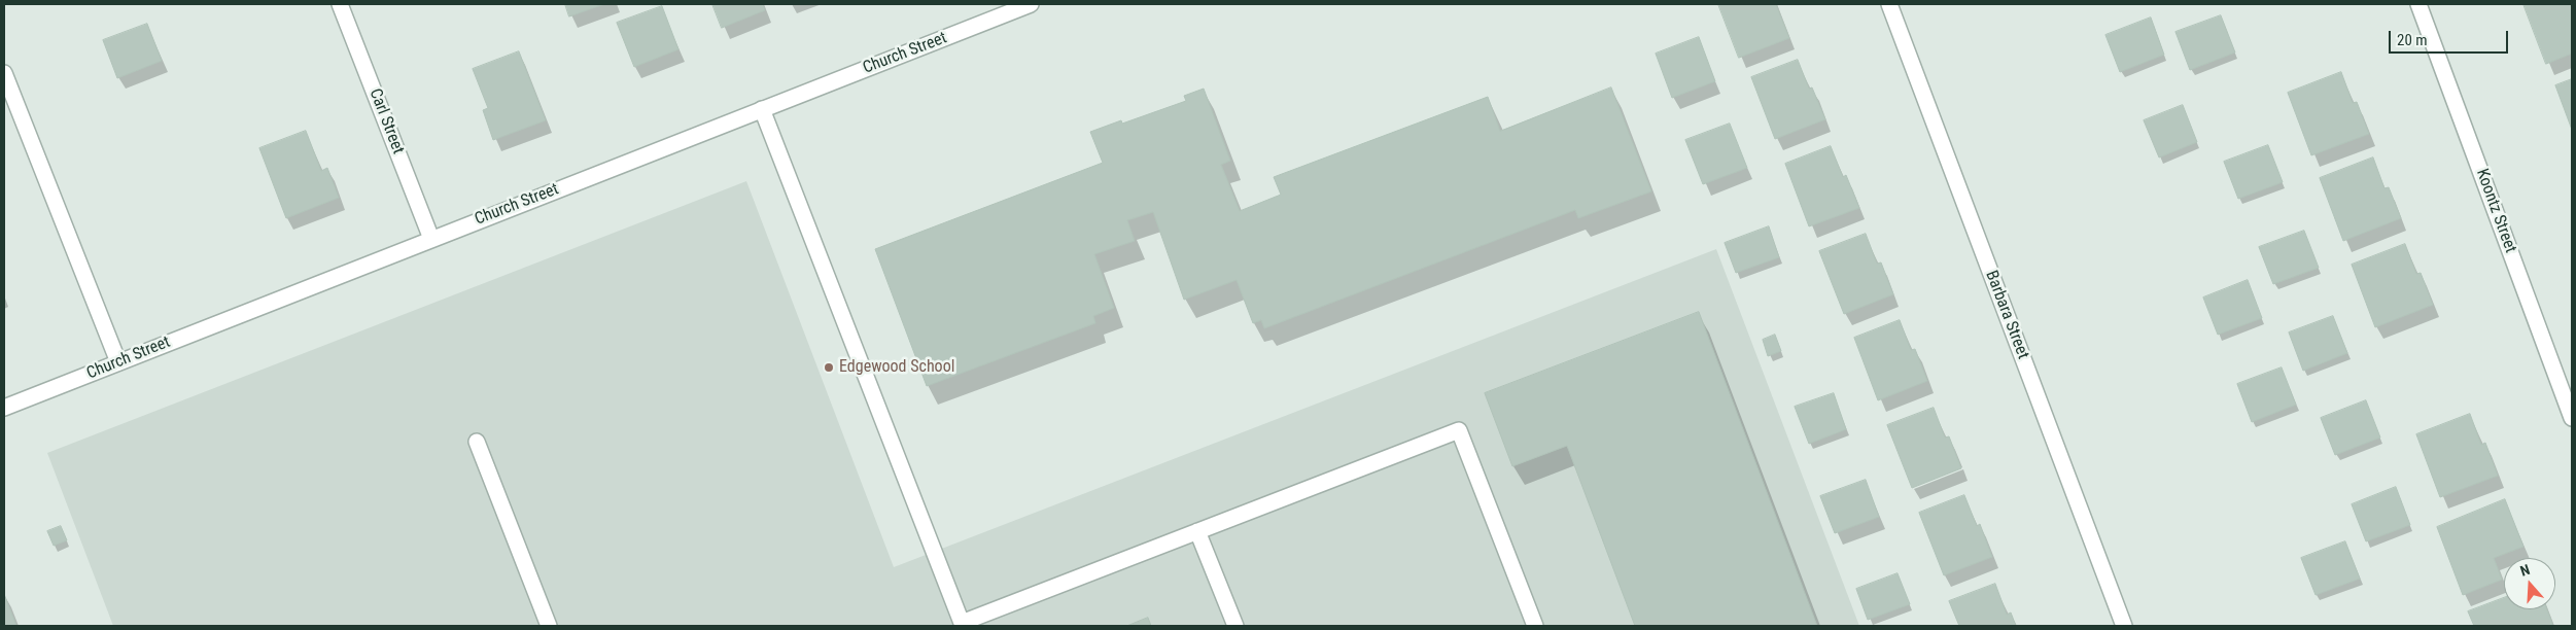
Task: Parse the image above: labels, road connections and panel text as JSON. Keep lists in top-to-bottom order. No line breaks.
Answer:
{"streets":{"street":["Church Street","Carl Street","Koontz Street","Barbara Street"]},"crossings":[["Church Street","Carl Street"]],"places":["Edgewood School"],"scale_bar":"20 m","north":"top"}
